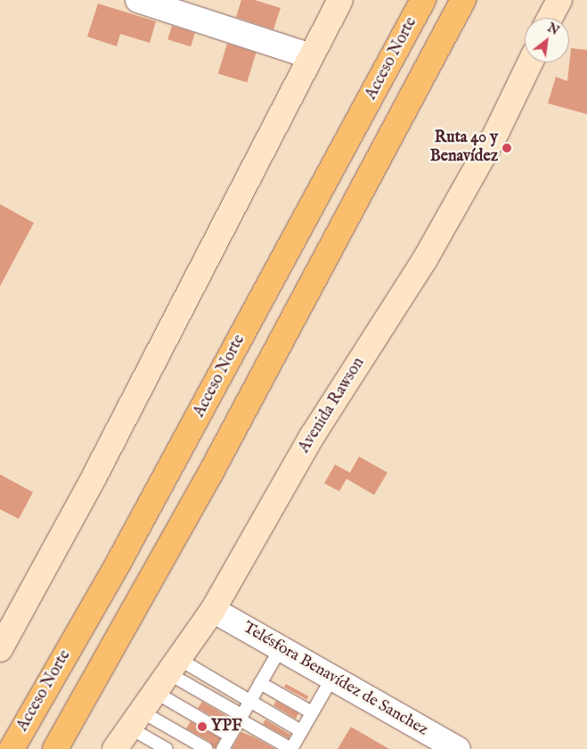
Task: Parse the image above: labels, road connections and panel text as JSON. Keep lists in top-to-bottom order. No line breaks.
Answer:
{"streets":{"highway":["Acceso Norte"],"street":["Avenida Rawson","Telésfora Benavídez de Sanchez"]},"crossings":[["Avenida Rawson","Telésfora Benavídez de Sanchez"]],"places":["Ruta 40 y Benavídez","YPF"],"north":"top right"}
